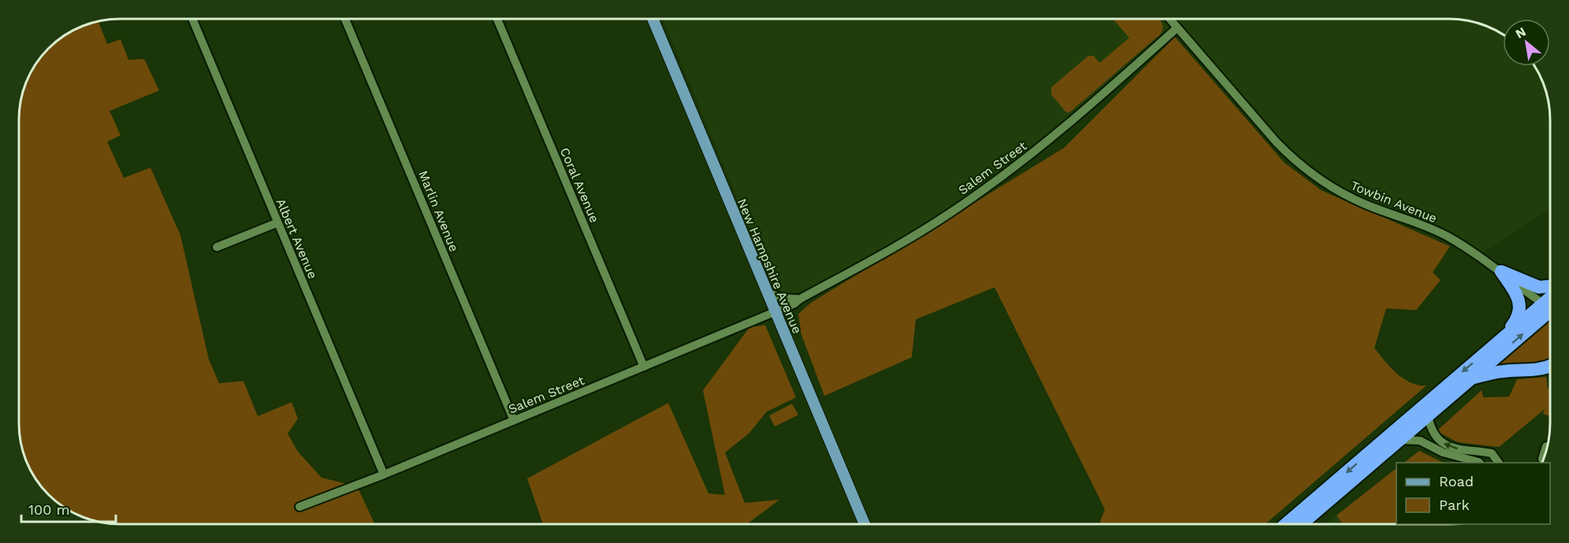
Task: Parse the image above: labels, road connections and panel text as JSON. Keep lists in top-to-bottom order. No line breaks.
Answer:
{"streets":{"main road":["New Hampshire Avenue"],"street":["Salem Street","Coral Avenue","Towbin Avenue","Marlin Avenue","Albert Avenue"]},"crossings":[["Salem Street","Coral Avenue"],["Salem Street","Towbin Avenue"],["Salem Street","Marlin Avenue"],["Salem Street","Albert Avenue"],["Salem Street","New Hampshire Avenue"]],"legend":["Road","Park"],"scale_bar":"100 m","north":"top left"}
